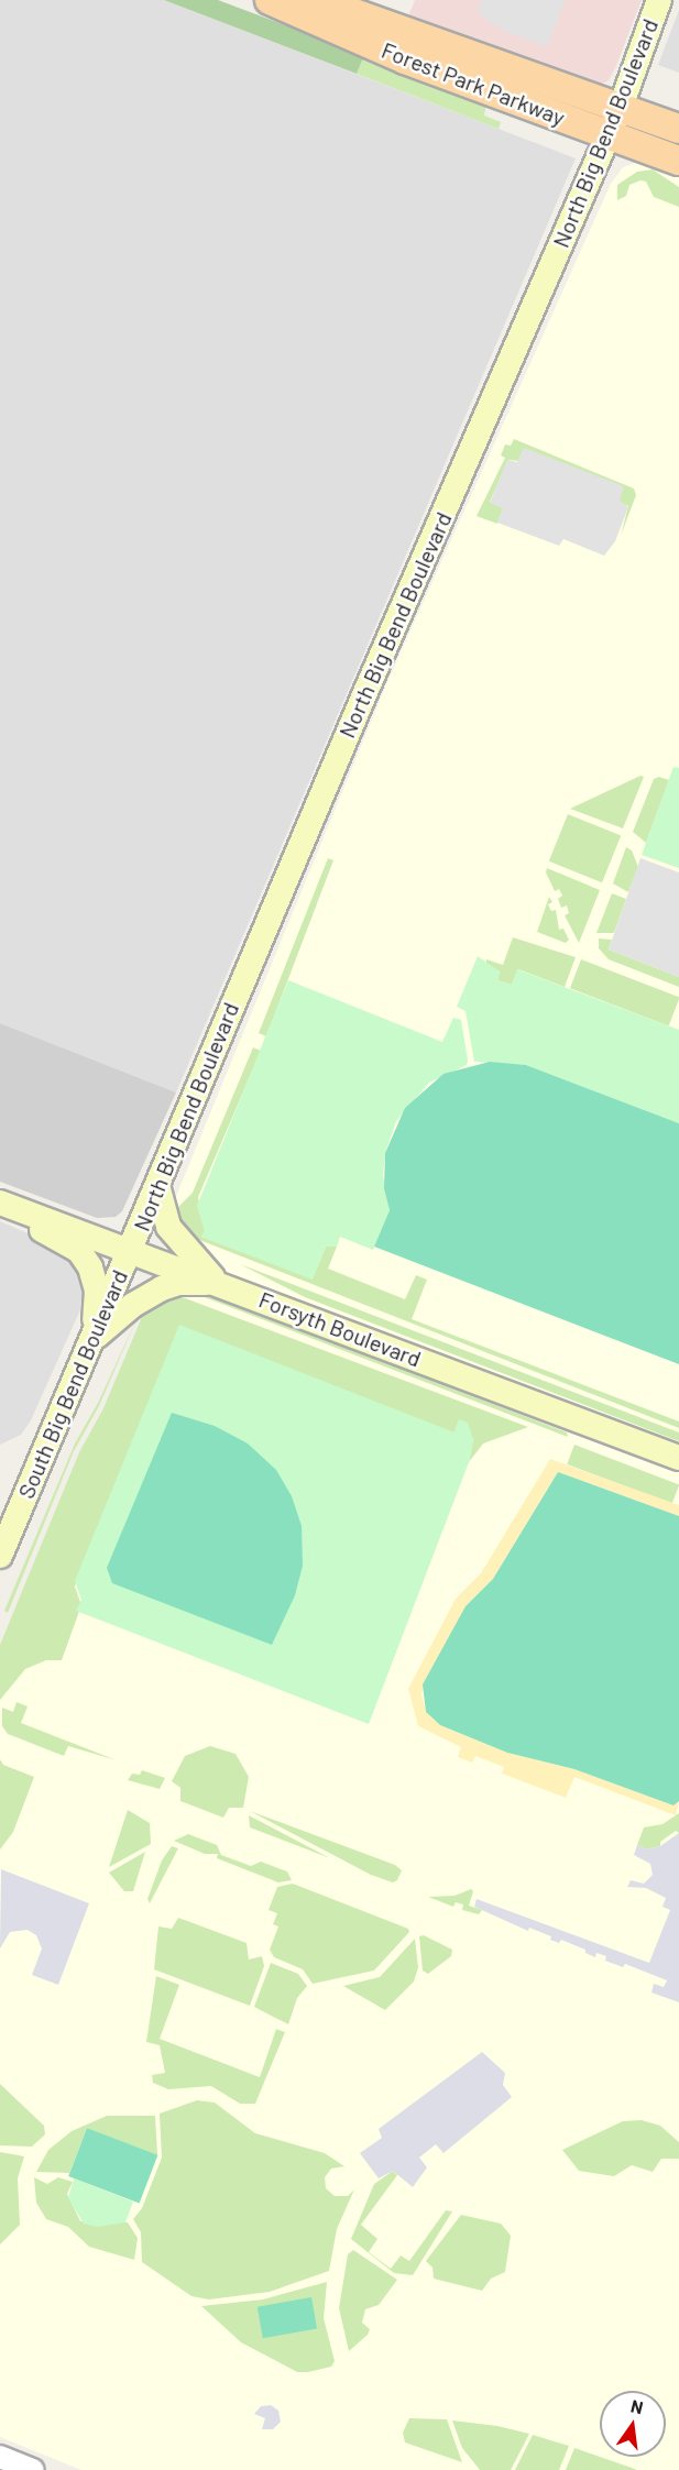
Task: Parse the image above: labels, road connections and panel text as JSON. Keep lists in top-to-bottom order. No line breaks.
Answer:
{"streets":{"main road":["Forest Park Parkway","North Big Bend Boulevard","Forsyth Boulevard","South Big Bend Boulevard"]},"crossings":[["Forest Park Parkway","North Big Bend Boulevard"],["North Big Bend Boulevard","Forsyth Boulevard"],["North Big Bend Boulevard","South Big Bend Boulevard"],["Forsyth Boulevard","South Big Bend Boulevard"]],"north":"top"}
